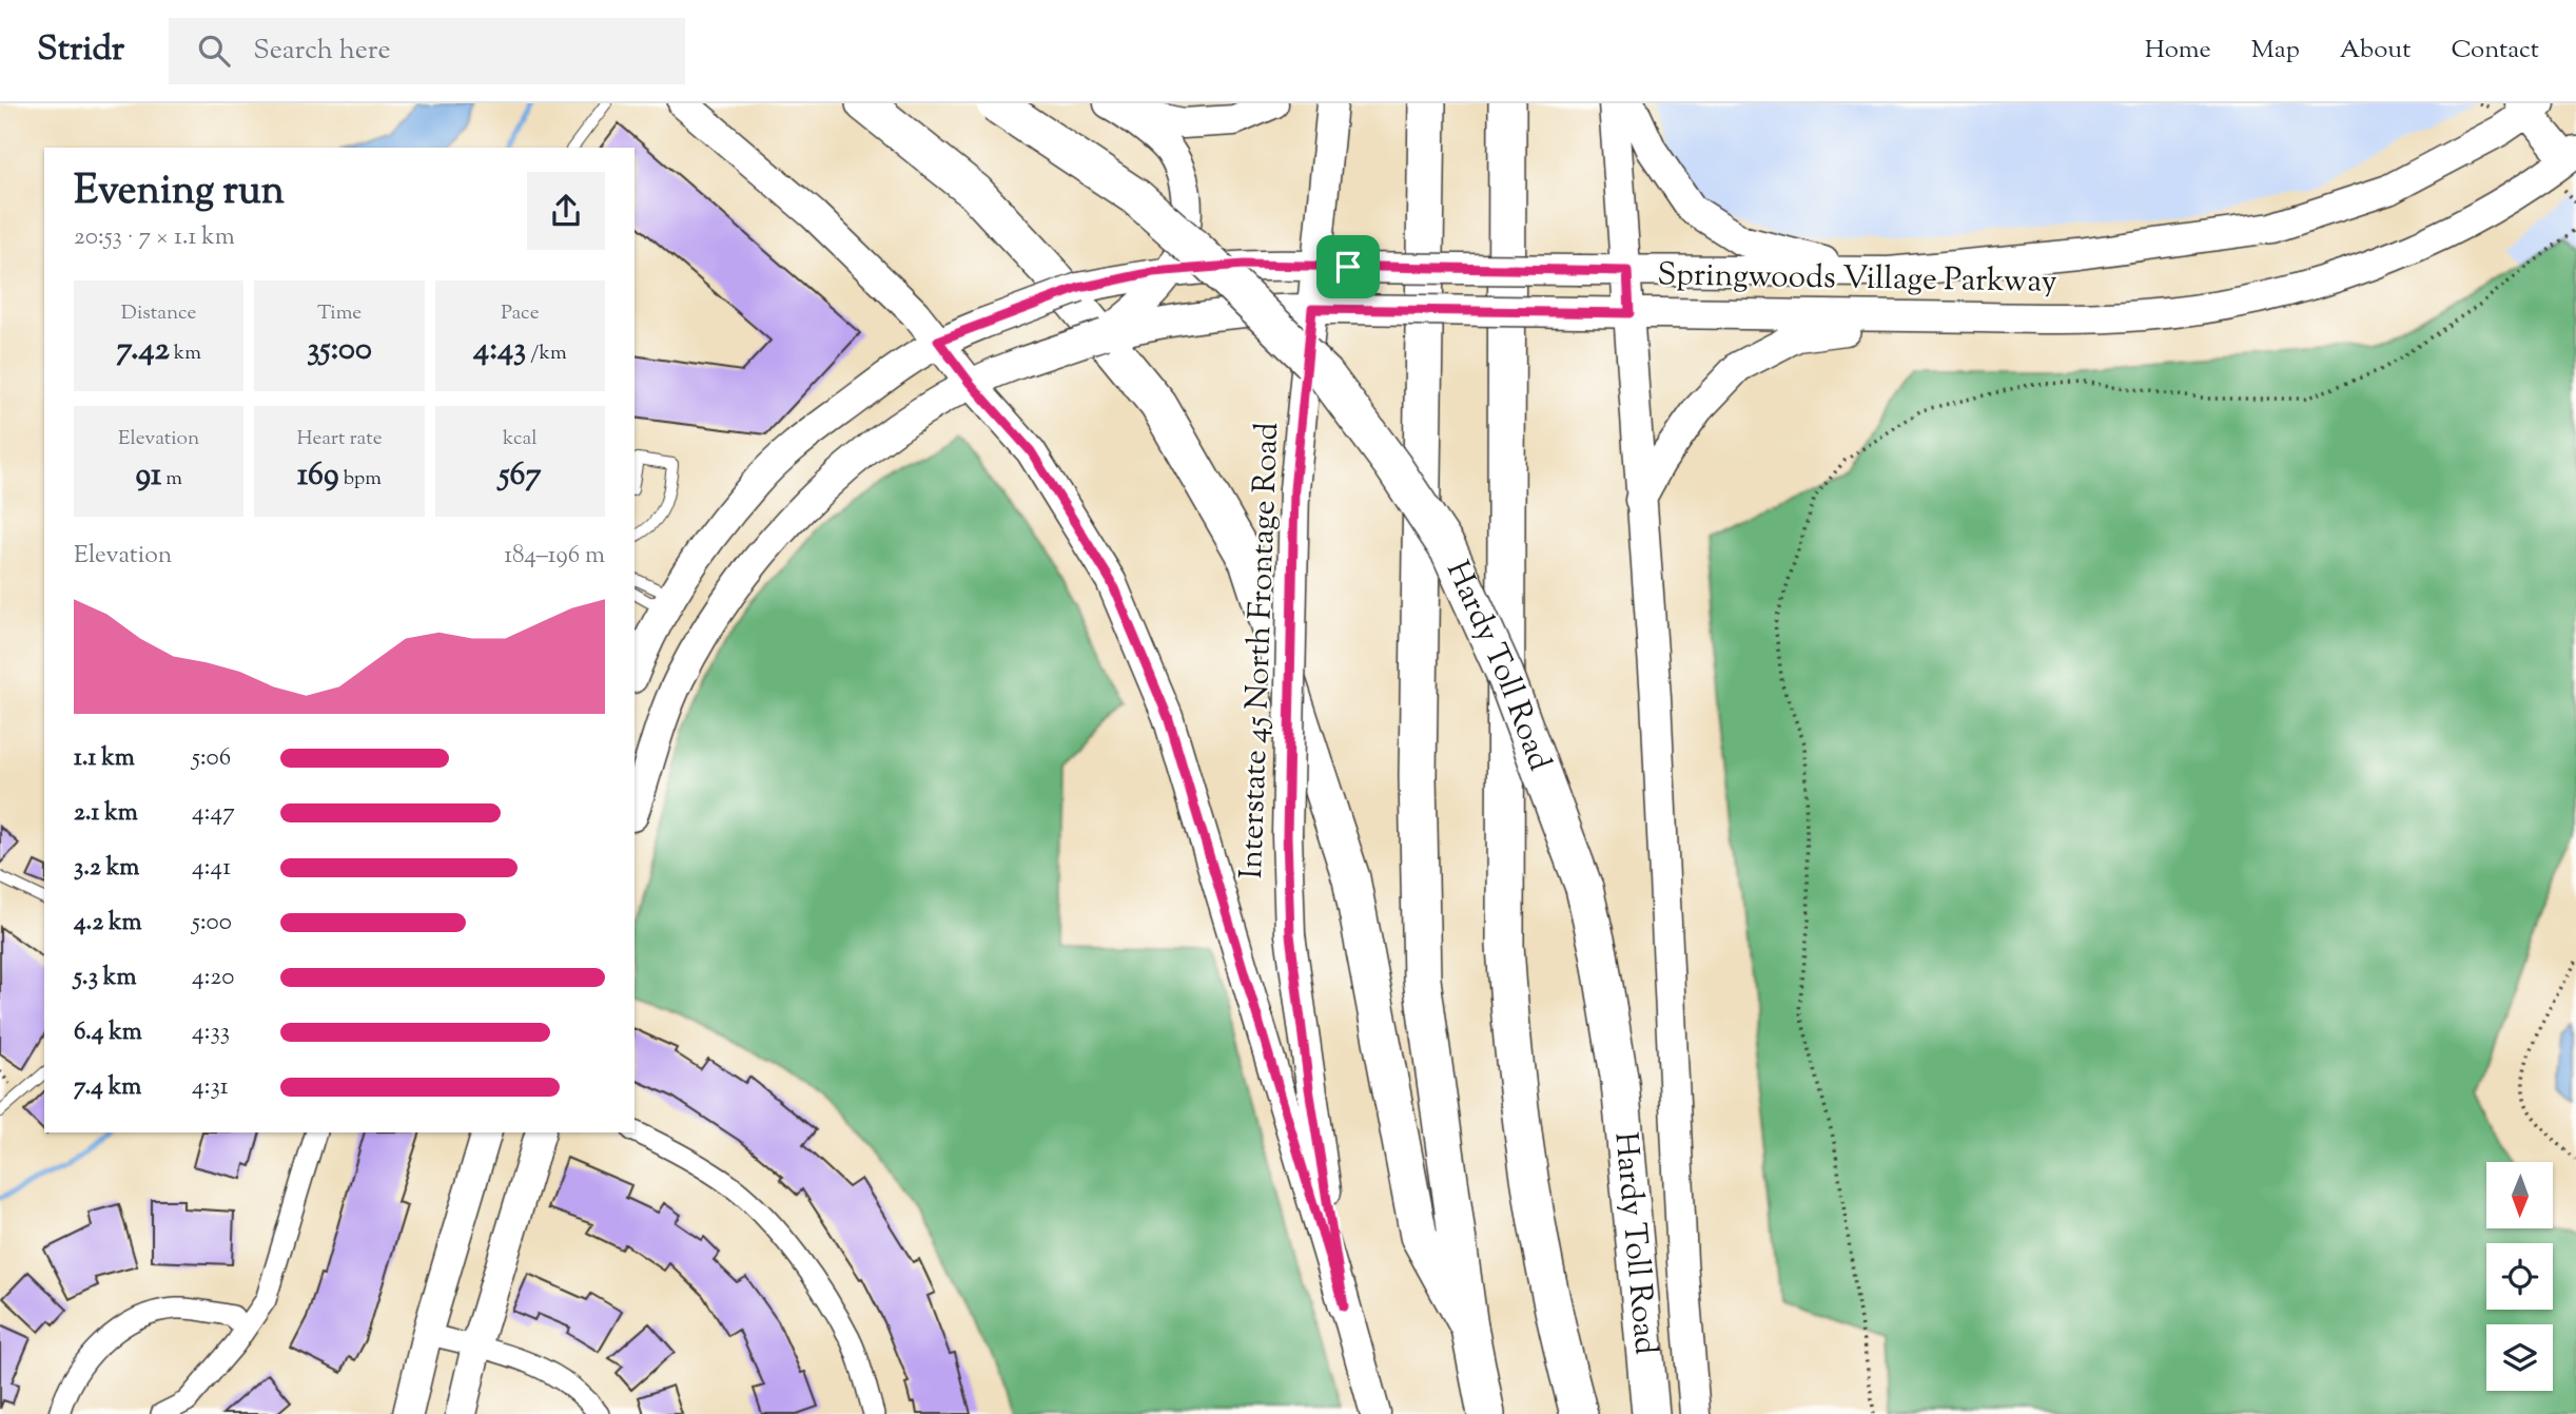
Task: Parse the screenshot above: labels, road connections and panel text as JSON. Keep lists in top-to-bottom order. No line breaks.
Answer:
{"streets":{"highway":["Hardy Toll Road"],"main road":["Springwoods Village Parkway","Interstate 45 North Frontage Road"]},"crossings":[["Springwoods Village Parkway","Interstate 45 North Frontage Road"]],"north":"bottom","page":{"header":"Stridr","search":"Search here","nav":["Home","Map","About","Contact"],"heading":["Evening run","20:53 · 7 × 1.1 km"],"stats":[["Distance","7.42 km"],["Time","35:00"],["Pace","4:43 /km"],["Elevation","91 m"],["Heart rate","169 bpm"],["kcal","567"]],"chart":["Elevation","184–196 m"],"list":[{"name":"1.1 km","note":"5:06"},{"name":"2.1 km","note":"4:47"},{"name":"3.2 km","note":"4:41"},{"name":"4.2 km","note":"5:00"},{"name":"5.3 km","note":"4:20"},{"name":"6.4 km","note":"4:33"},{"name":"7.4 km","note":"4:31"}]}}
